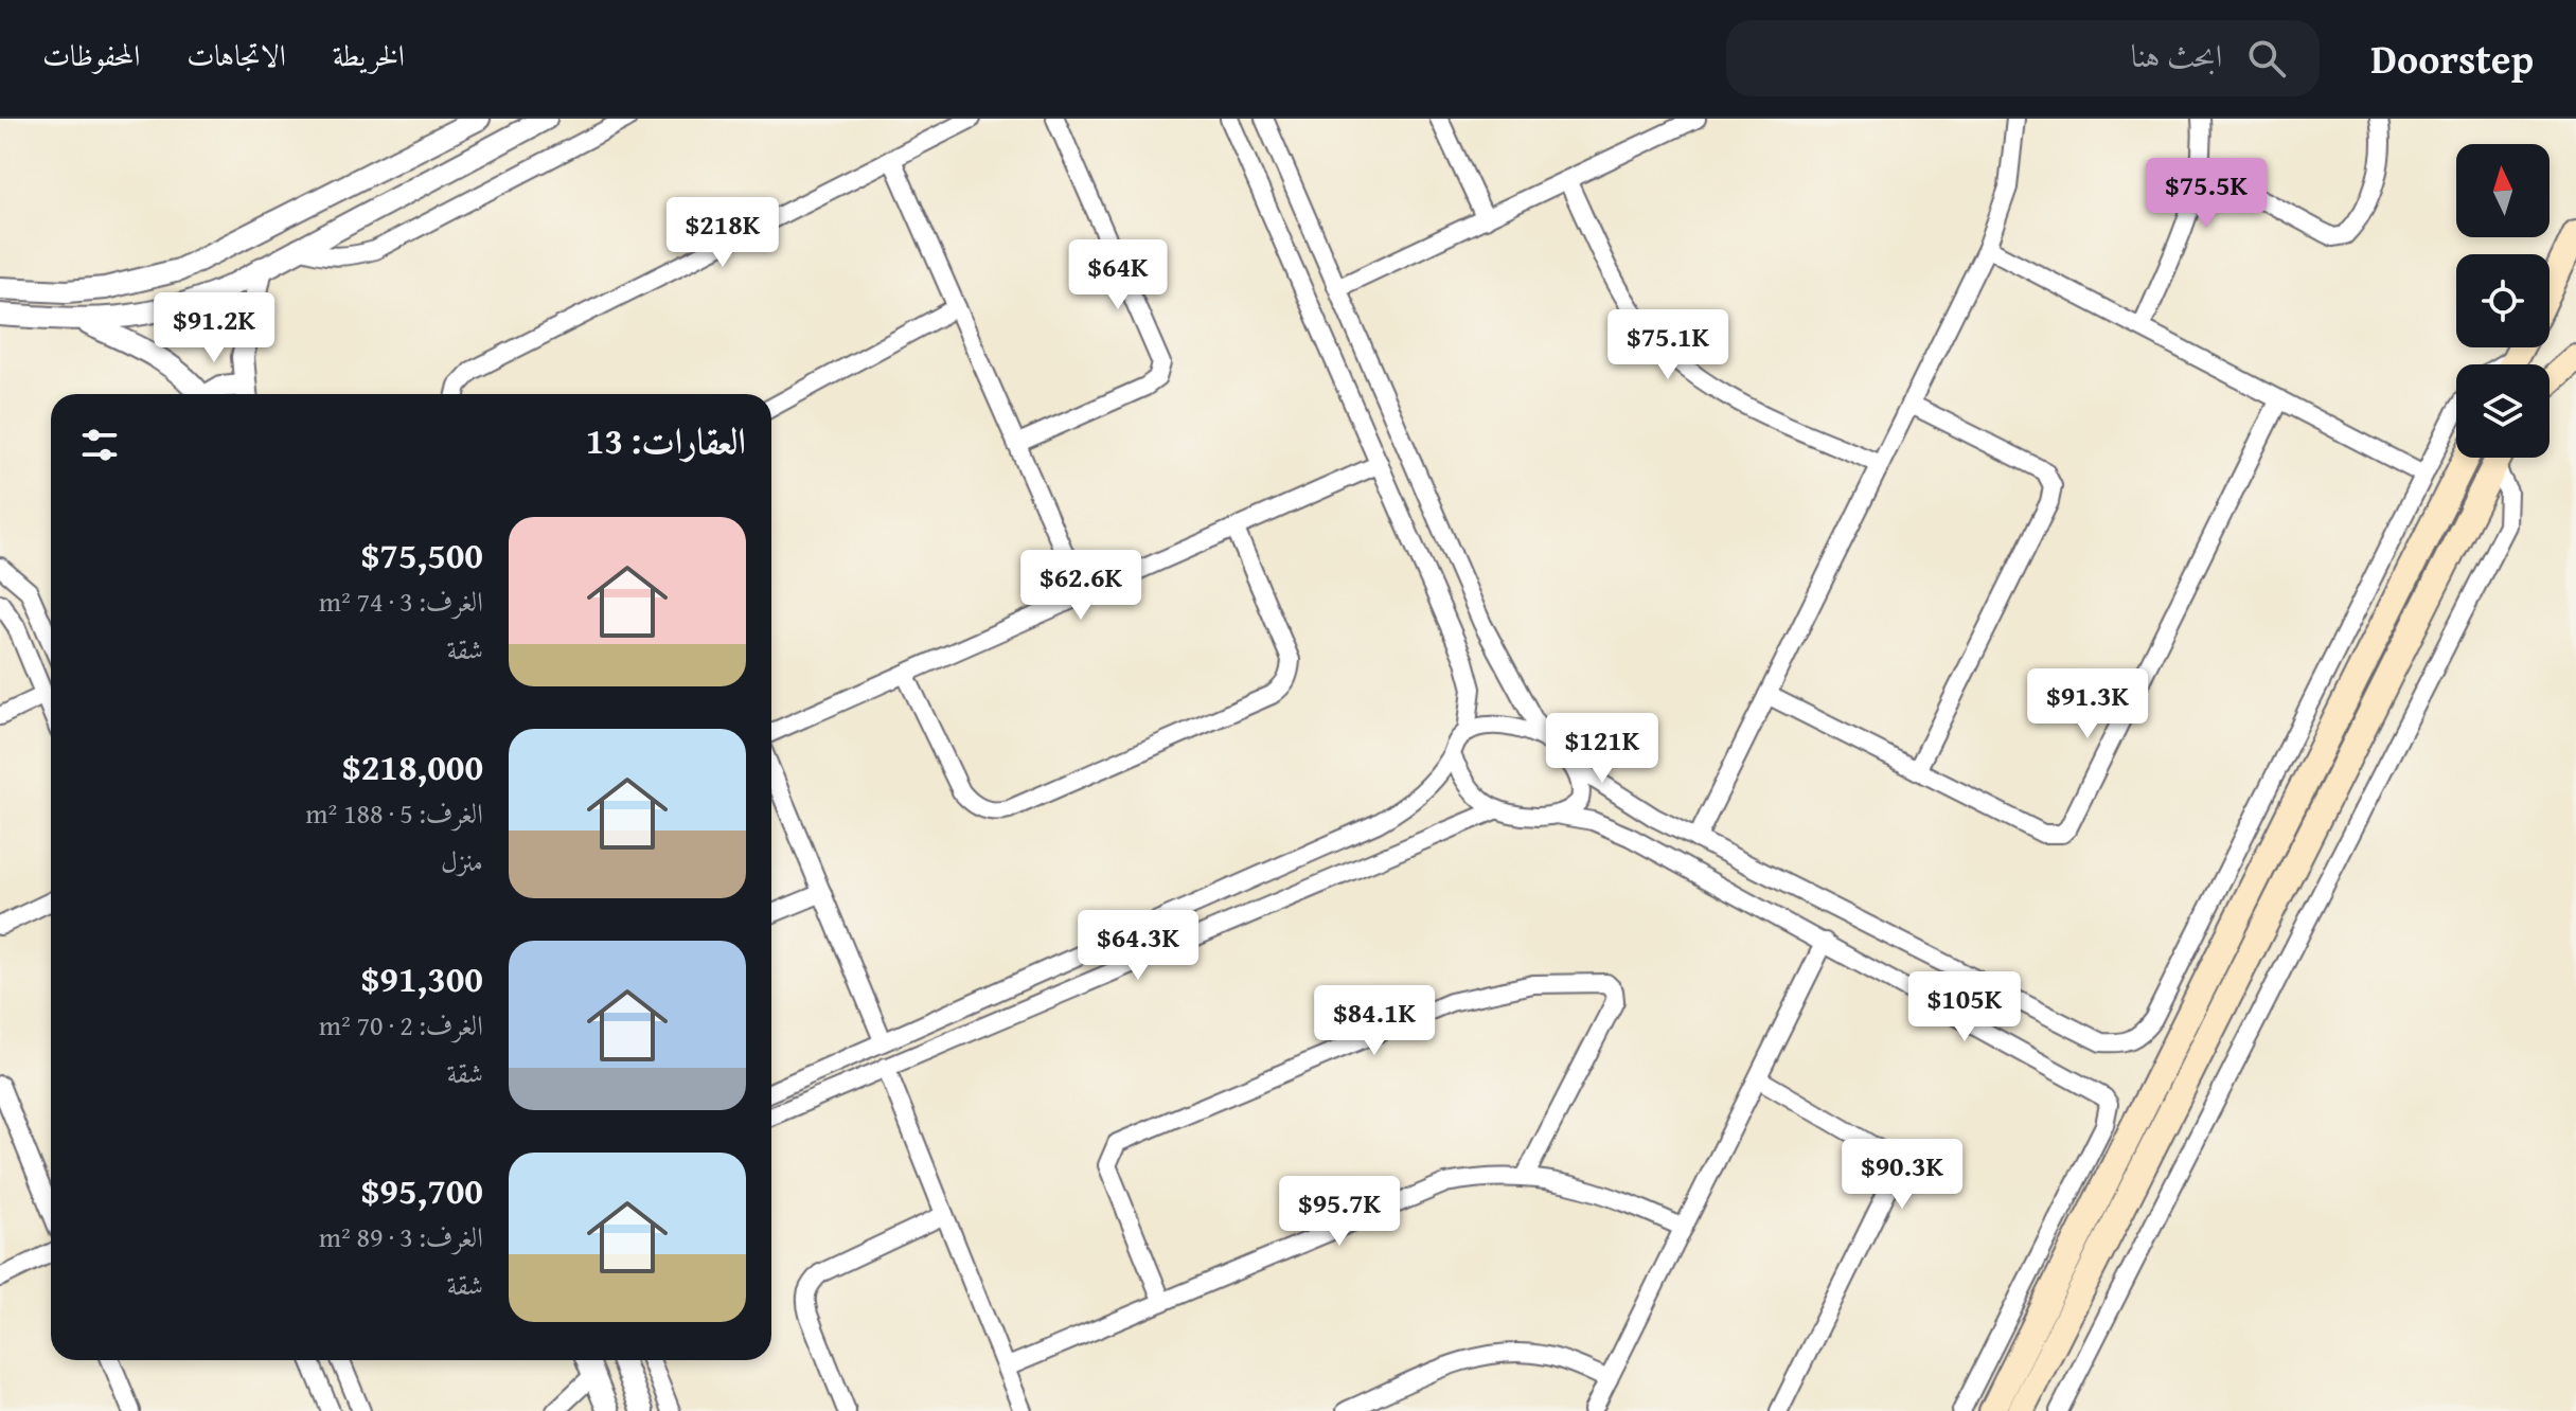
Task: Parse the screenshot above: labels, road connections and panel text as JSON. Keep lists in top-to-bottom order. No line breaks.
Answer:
{"north":"top","page":{"header":"Doorstep","search":"ابحث هنا","nav":["الخريطة","الاتجاهات","المحفوظات"],"price":["$75.5K","$218K","$64K","$91.2K","$75.1K","$62.6K","$91.3K","$121K","$64.3K","$105K","$84.1K","$90.3K","$95.7K"],"heading":"العقارات: 13","list":[{"name":"$75,500","note":"الغرف: 3 · 74 m² · شقة"},{"name":"$218,000","note":"الغرف: 5 · 188 m² · منزل"},{"name":"$91,300","note":"الغرف: 2 · 70 m² · شقة"},{"name":"$95,700","note":"الغرف: 3 · 89 m² · شقة"}]}}
